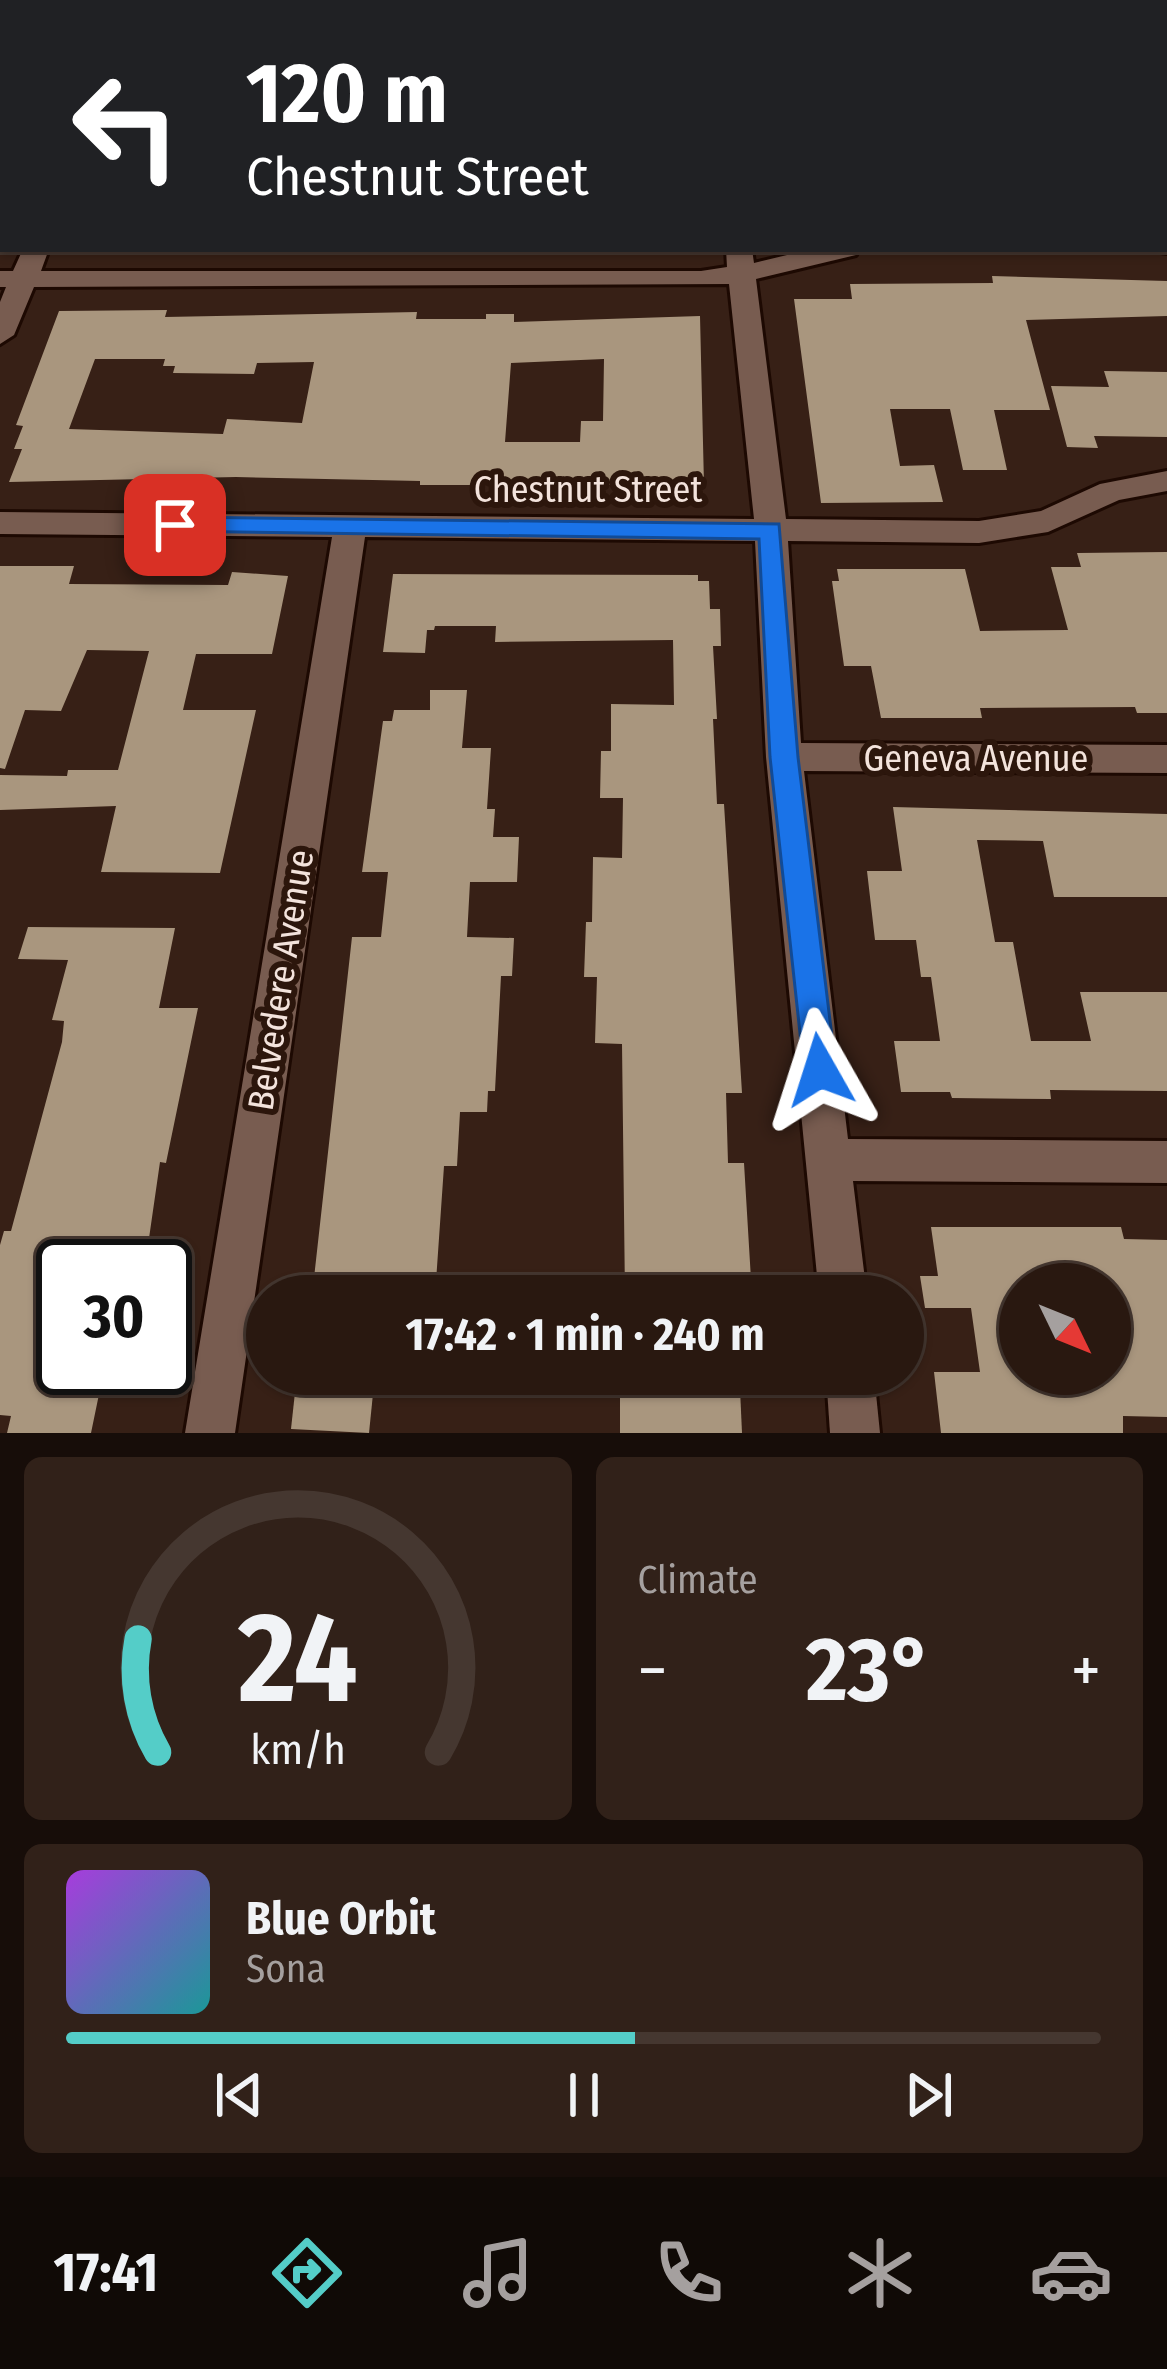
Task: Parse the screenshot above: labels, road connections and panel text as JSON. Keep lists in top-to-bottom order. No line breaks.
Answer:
{"streets":{"street":["Chestnut Street","Geneva Avenue","Belvedere Avenue"]},"crossings":[["Chestnut Street","Belvedere Avenue"]],"north":"bottom right","page":{"turn":["120 m","Chestnut Street"],"limit":"30","trip":"17:42 · 1 min · 240 m","tile":"Climate","heat":["−","23°","+"],"song":["Blue Orbit","Sona"],"tabs":"17:41","gauge":["24","km/h"]}}
